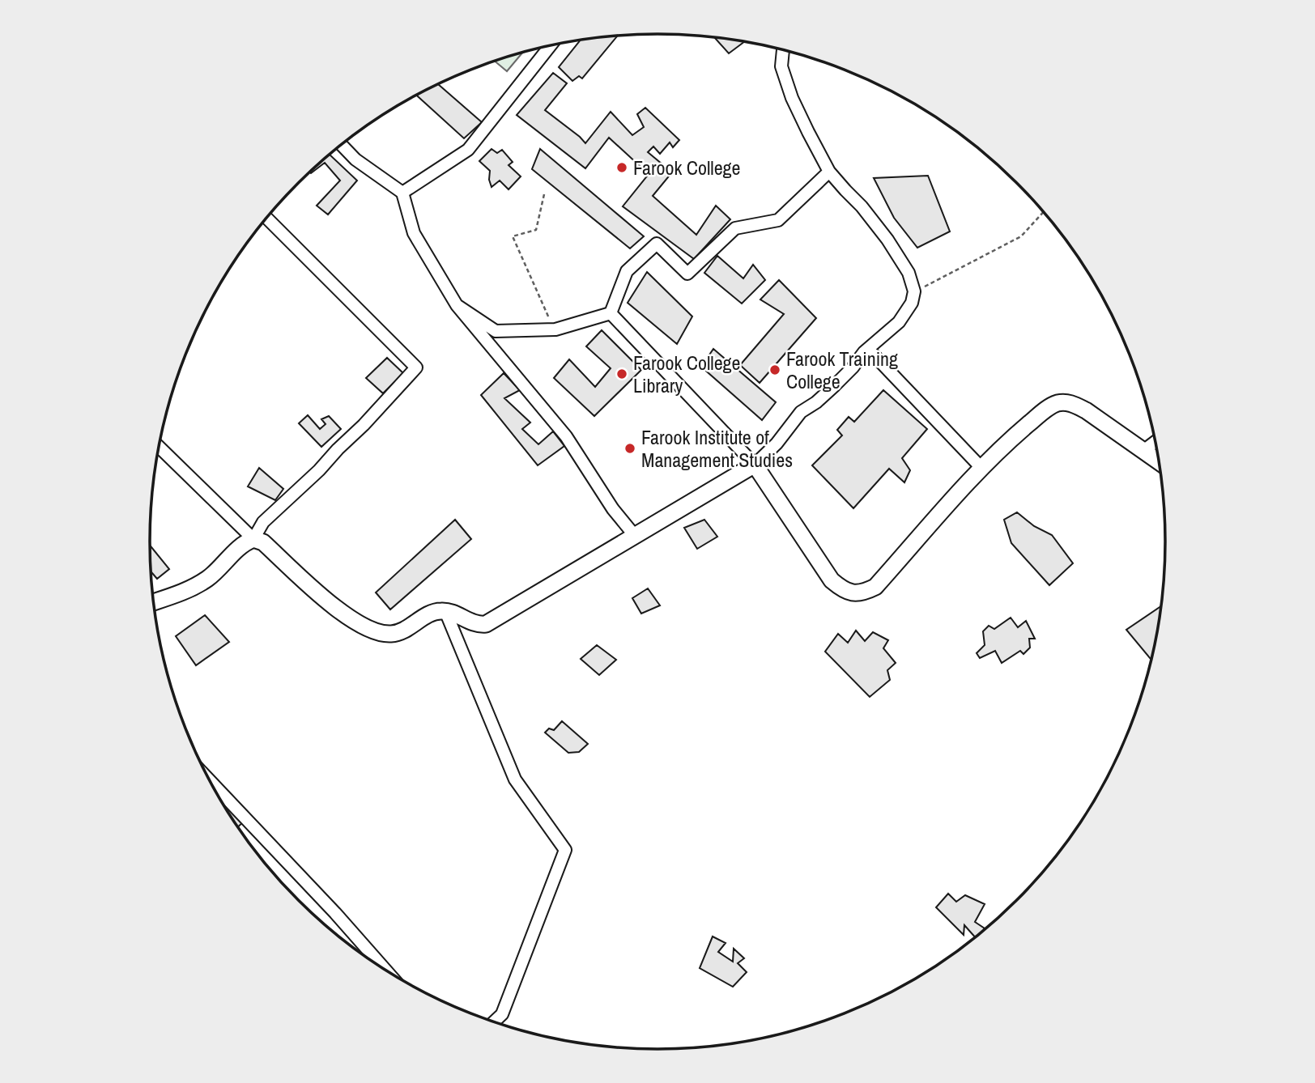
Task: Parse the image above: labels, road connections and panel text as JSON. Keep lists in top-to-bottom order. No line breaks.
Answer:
{"places":["Farook College","Farook Training College","Farook College Library","Farook Institute of Management Studies"]}
